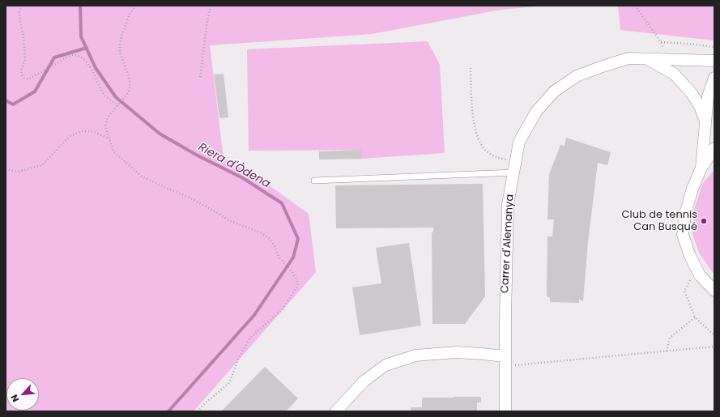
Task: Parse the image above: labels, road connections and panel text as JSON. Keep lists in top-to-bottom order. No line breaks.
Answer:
{"streets":{"street":["Carrer d'Alemanya"]},"water":["Riera d'Òdena"],"places":["Club de tennis Can Busqué"],"north":"bottom left"}
